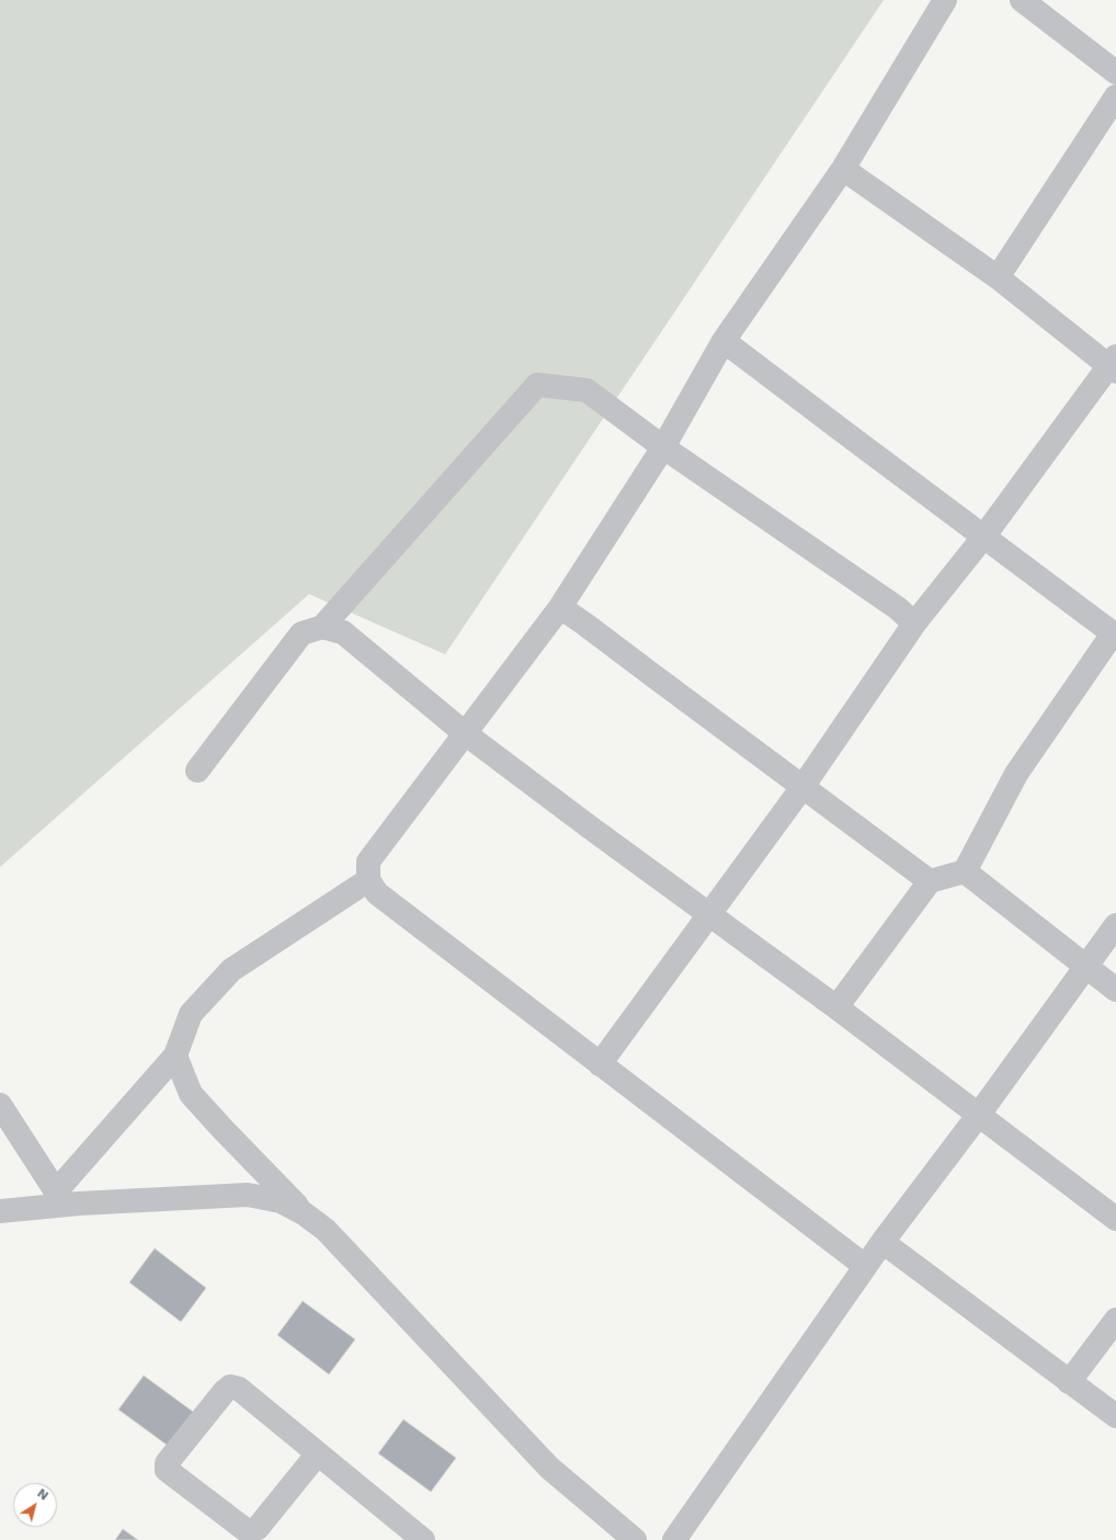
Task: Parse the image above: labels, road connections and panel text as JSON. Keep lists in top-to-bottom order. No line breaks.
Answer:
{"north":"top right"}
